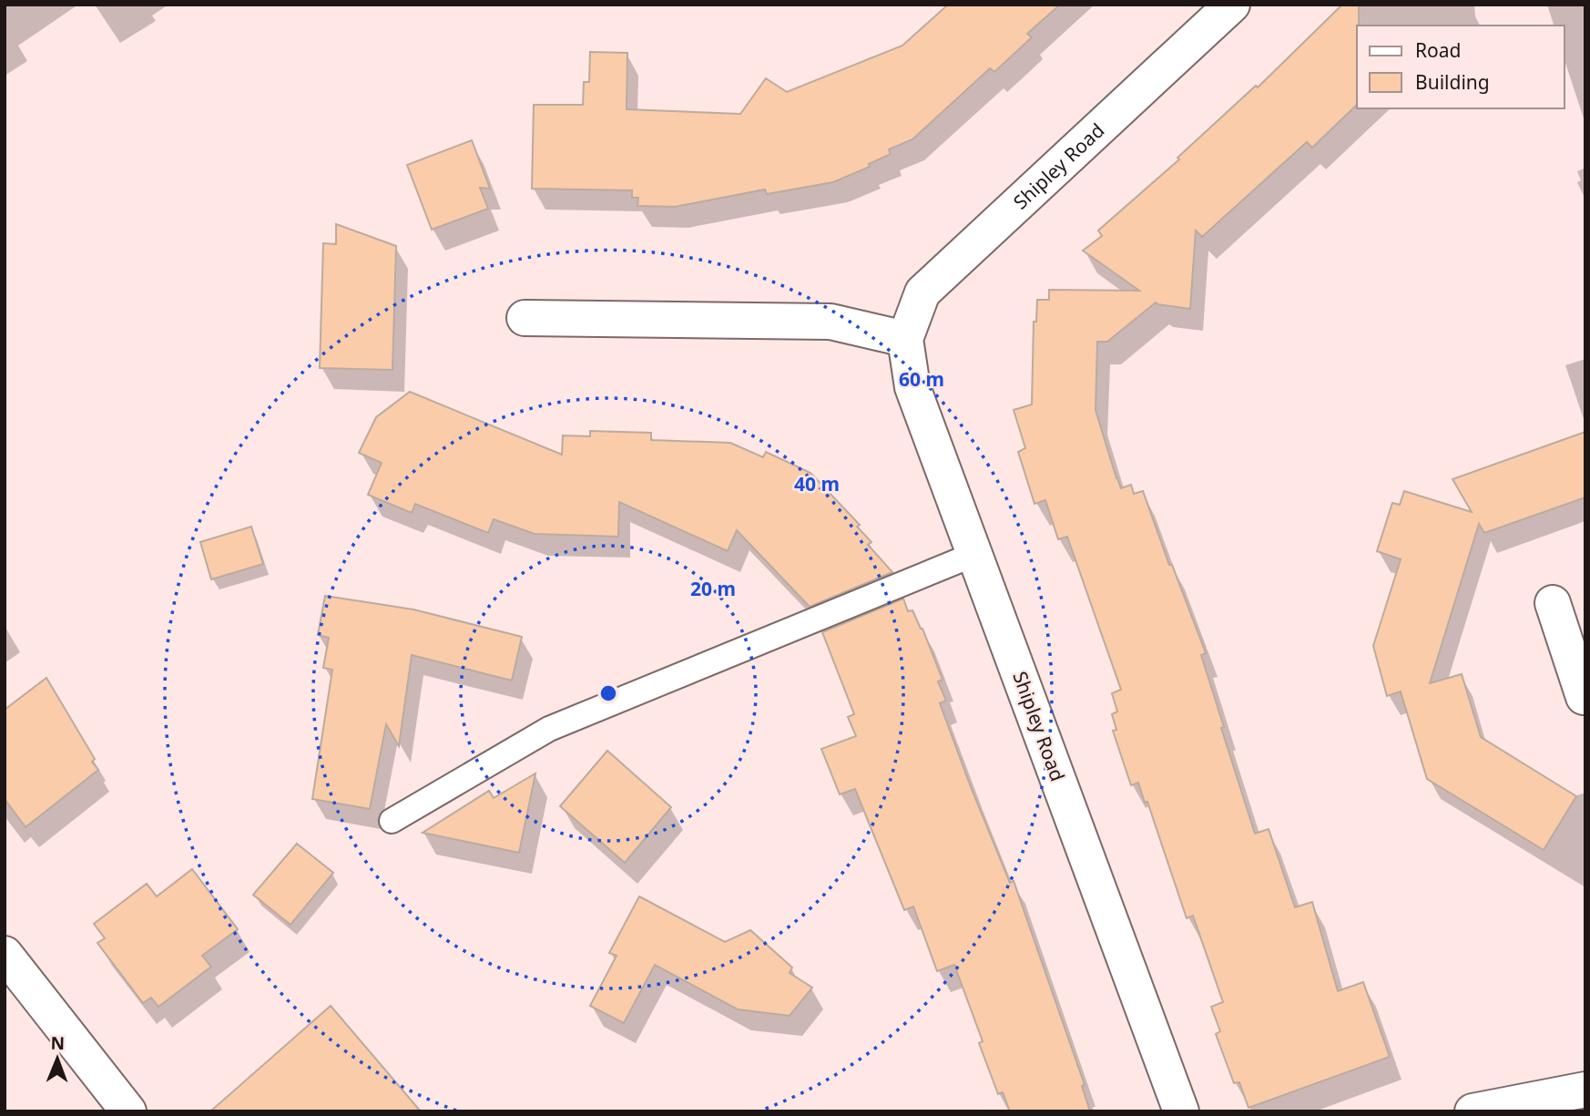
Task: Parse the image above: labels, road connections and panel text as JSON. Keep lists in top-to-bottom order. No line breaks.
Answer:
{"streets":{"street":["Shipley Road"]},"legend":["Road","Building"],"north":"top","rings":["60 m","40 m","20 m"]}
